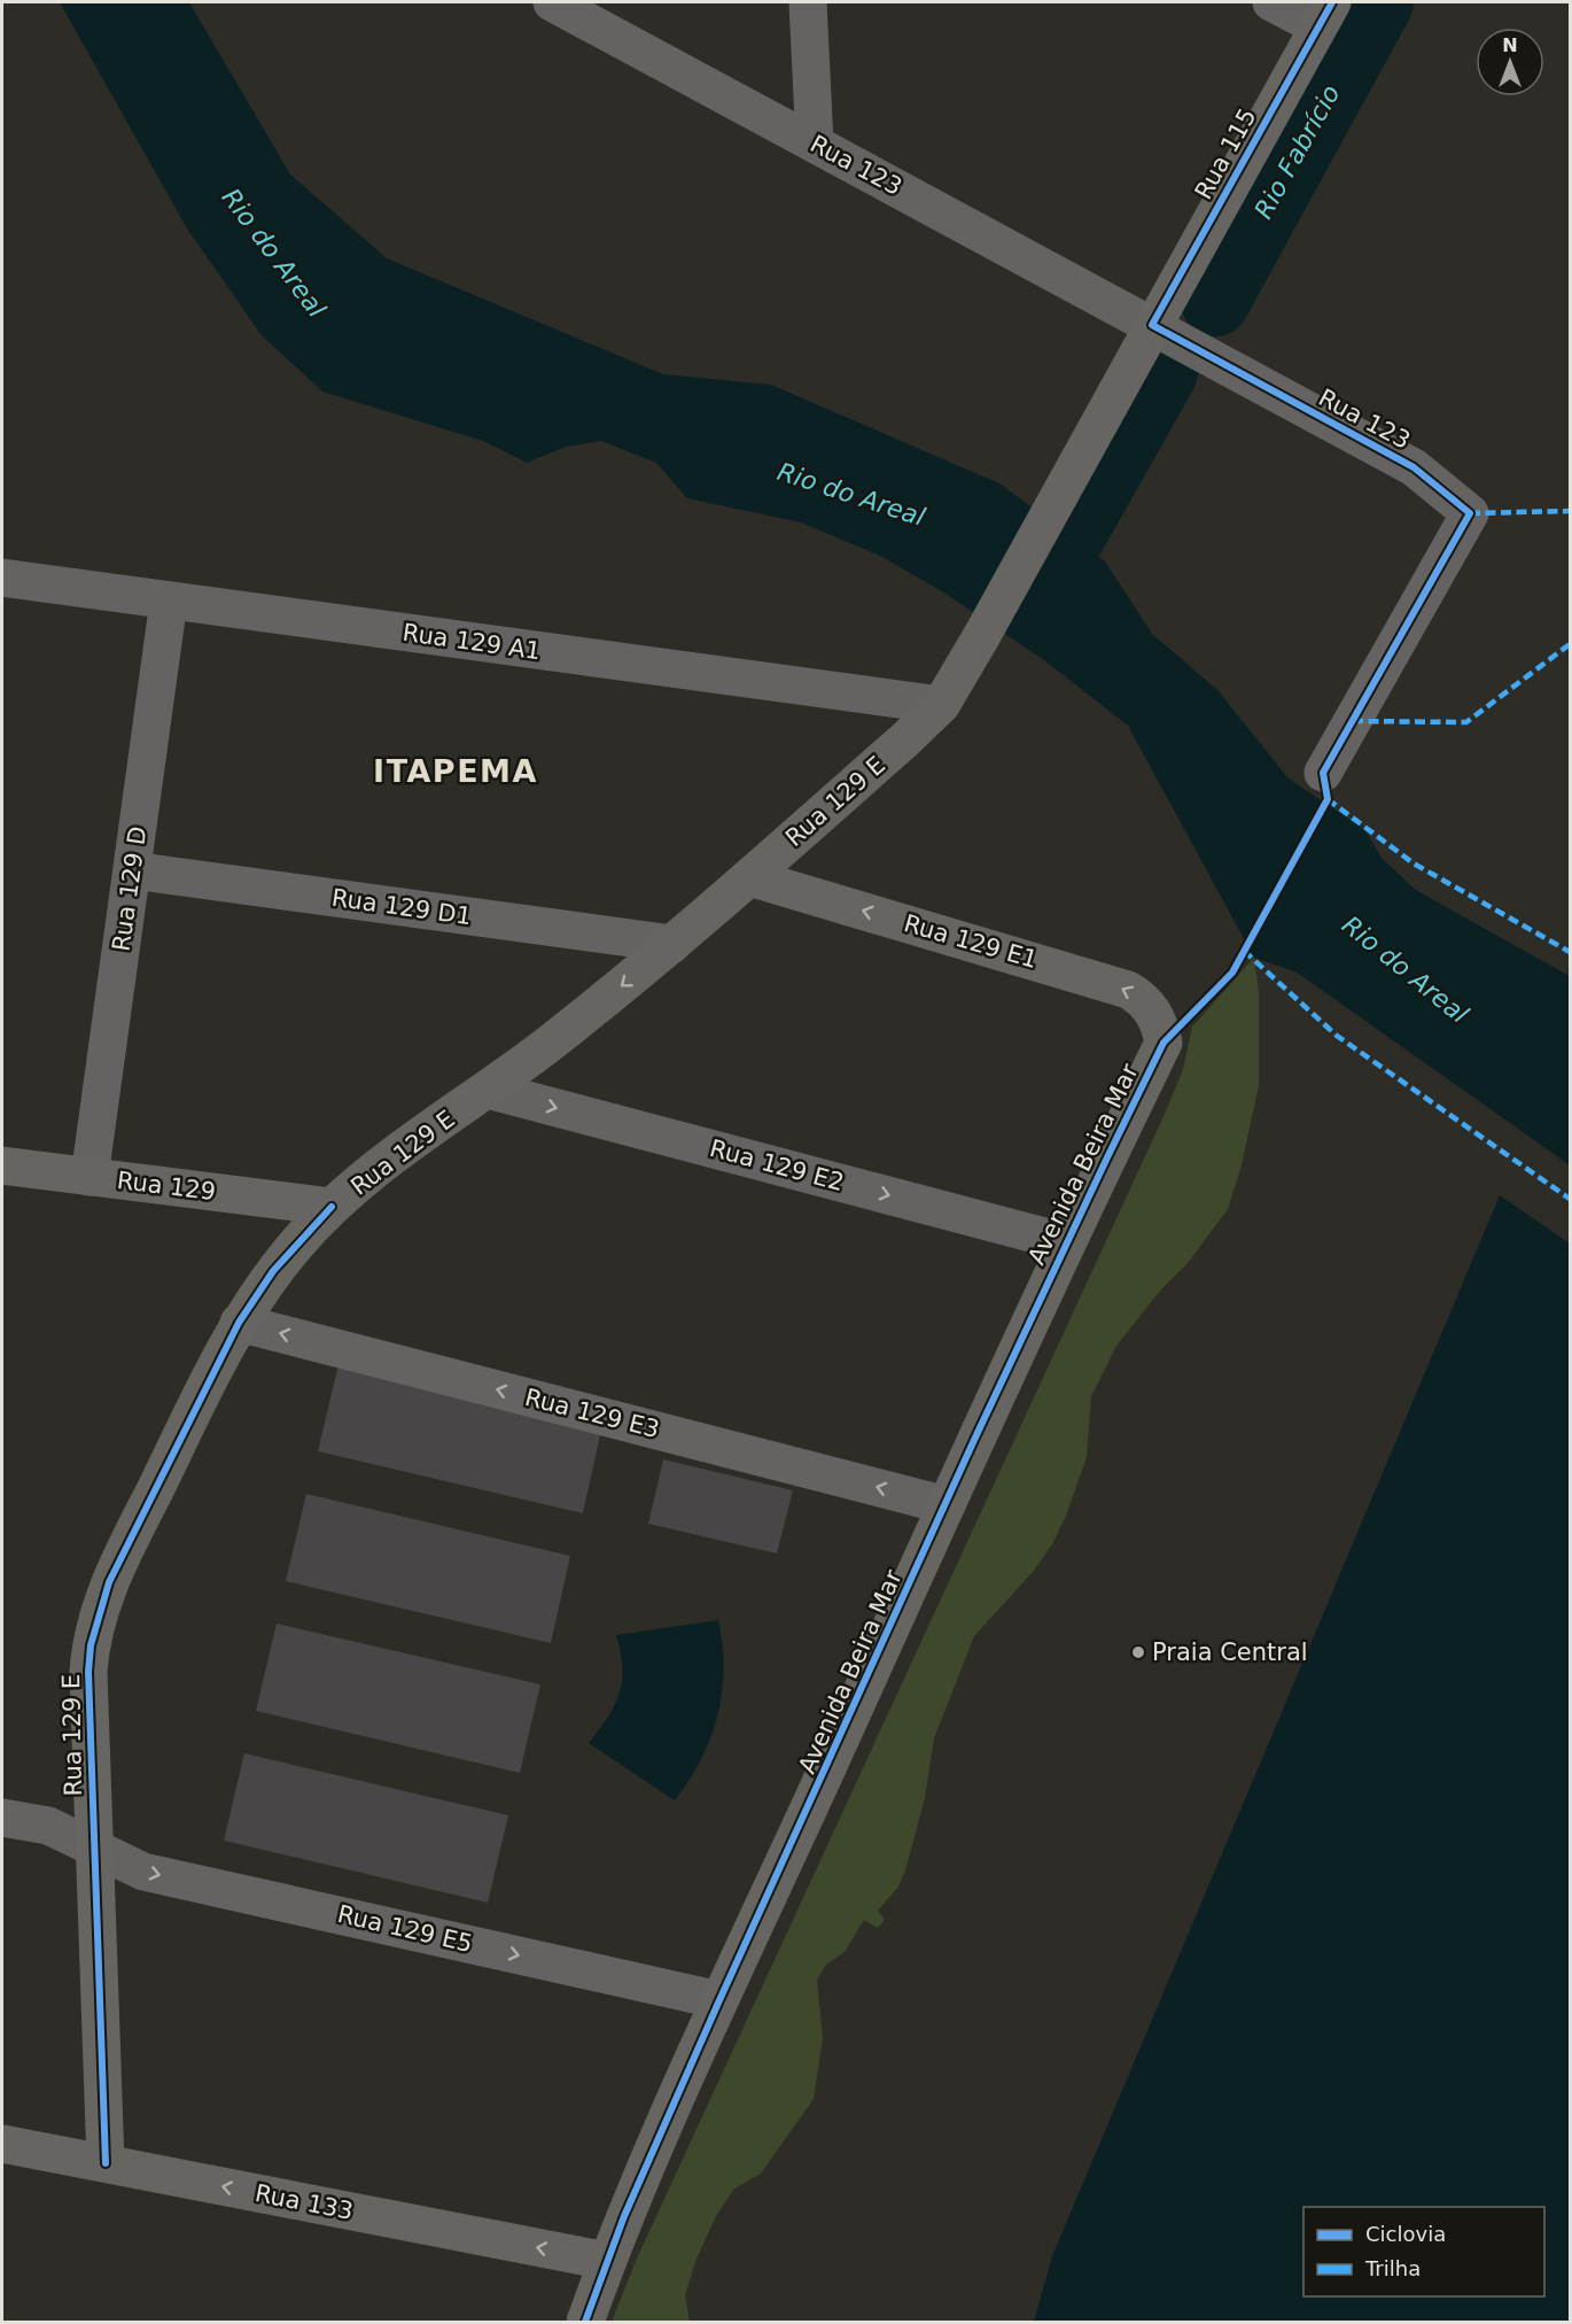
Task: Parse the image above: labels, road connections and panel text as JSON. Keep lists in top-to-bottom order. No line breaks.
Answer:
{"streets":{"main road":["Rua 115","Rua 129 E","Rua 129 E1","Avenida Beira Mar","Rua 129","Rua 133"],"street":["Rua 123","Rua 129 A1","Rua 129 D","Rua 129 D1","Rua 129 E2","Rua 129 E3","Rua 129 E5"]},"crossings":[["Rua 115","Rua 123"],["Rua 115","Rua 129 E"],["Rua 129 A1","Rua 129 E"],["Rua 129 A1","Rua 129 D"],["Rua 129 E","Rua 129 D1"],["Rua 129 E","Rua 129 E1"],["Rua 129 E","Rua 129 E2"],["Rua 129 E","Rua 129"],["Rua 129 E","Rua 129 E3"],["Rua 129 E","Rua 129 E5"],["Rua 129 E","Rua 133"],["Rua 129 D","Rua 129 D1"],["Rua 129 D","Rua 129"],["Rua 129 E1","Avenida Beira Mar"],["Avenida Beira Mar","Rua 129 E2"],["Avenida Beira Mar","Rua 129 E3"],["Avenida Beira Mar","Rua 129 E5"],["Avenida Beira Mar","Rua 133"]],"one_way":["Rua 129 E1","Rua 129 E2","Rua 129 E3","Rua 129 E5","Rua 133"],"districts":["ITAPEMA"],"water":["Rio Fabrício","Rio do Areal"],"places":["Praia Central"],"legend":["Ciclovia","Trilha"],"north":"top"}
